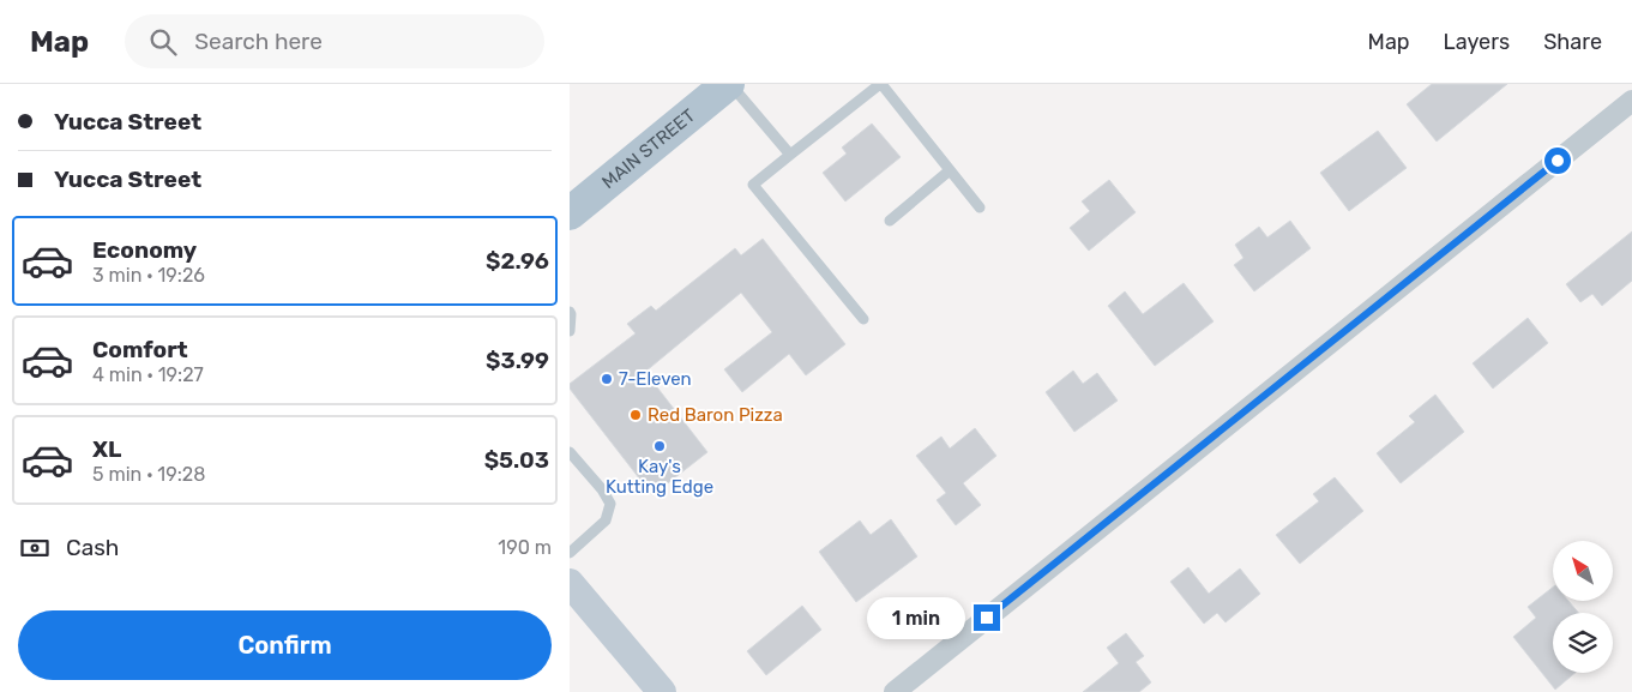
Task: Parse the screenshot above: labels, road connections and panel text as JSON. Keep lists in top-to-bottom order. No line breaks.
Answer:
{"streets":{"main road":["MAIN STREET"]},"places":["7-Eleven","Red Baron Pizza","Kay's Kutting Edge"],"north":"top left","page":{"header":"Map","search":"Search here","nav":["Map","Layers","Share"],"banner":["Yucca Street","Yucca Street"],"list":[{"name":"Economy","note":"3 min · 19:26","value":"$2.96"},{"name":"Comfort","note":"4 min · 19:27","value":"$3.99"},{"name":"XL","note":"5 min · 19:28","value":"$5.03"}],"pay":["Cash","190 m"],"bubble":"1 min","buttons":"Confirm"}}
